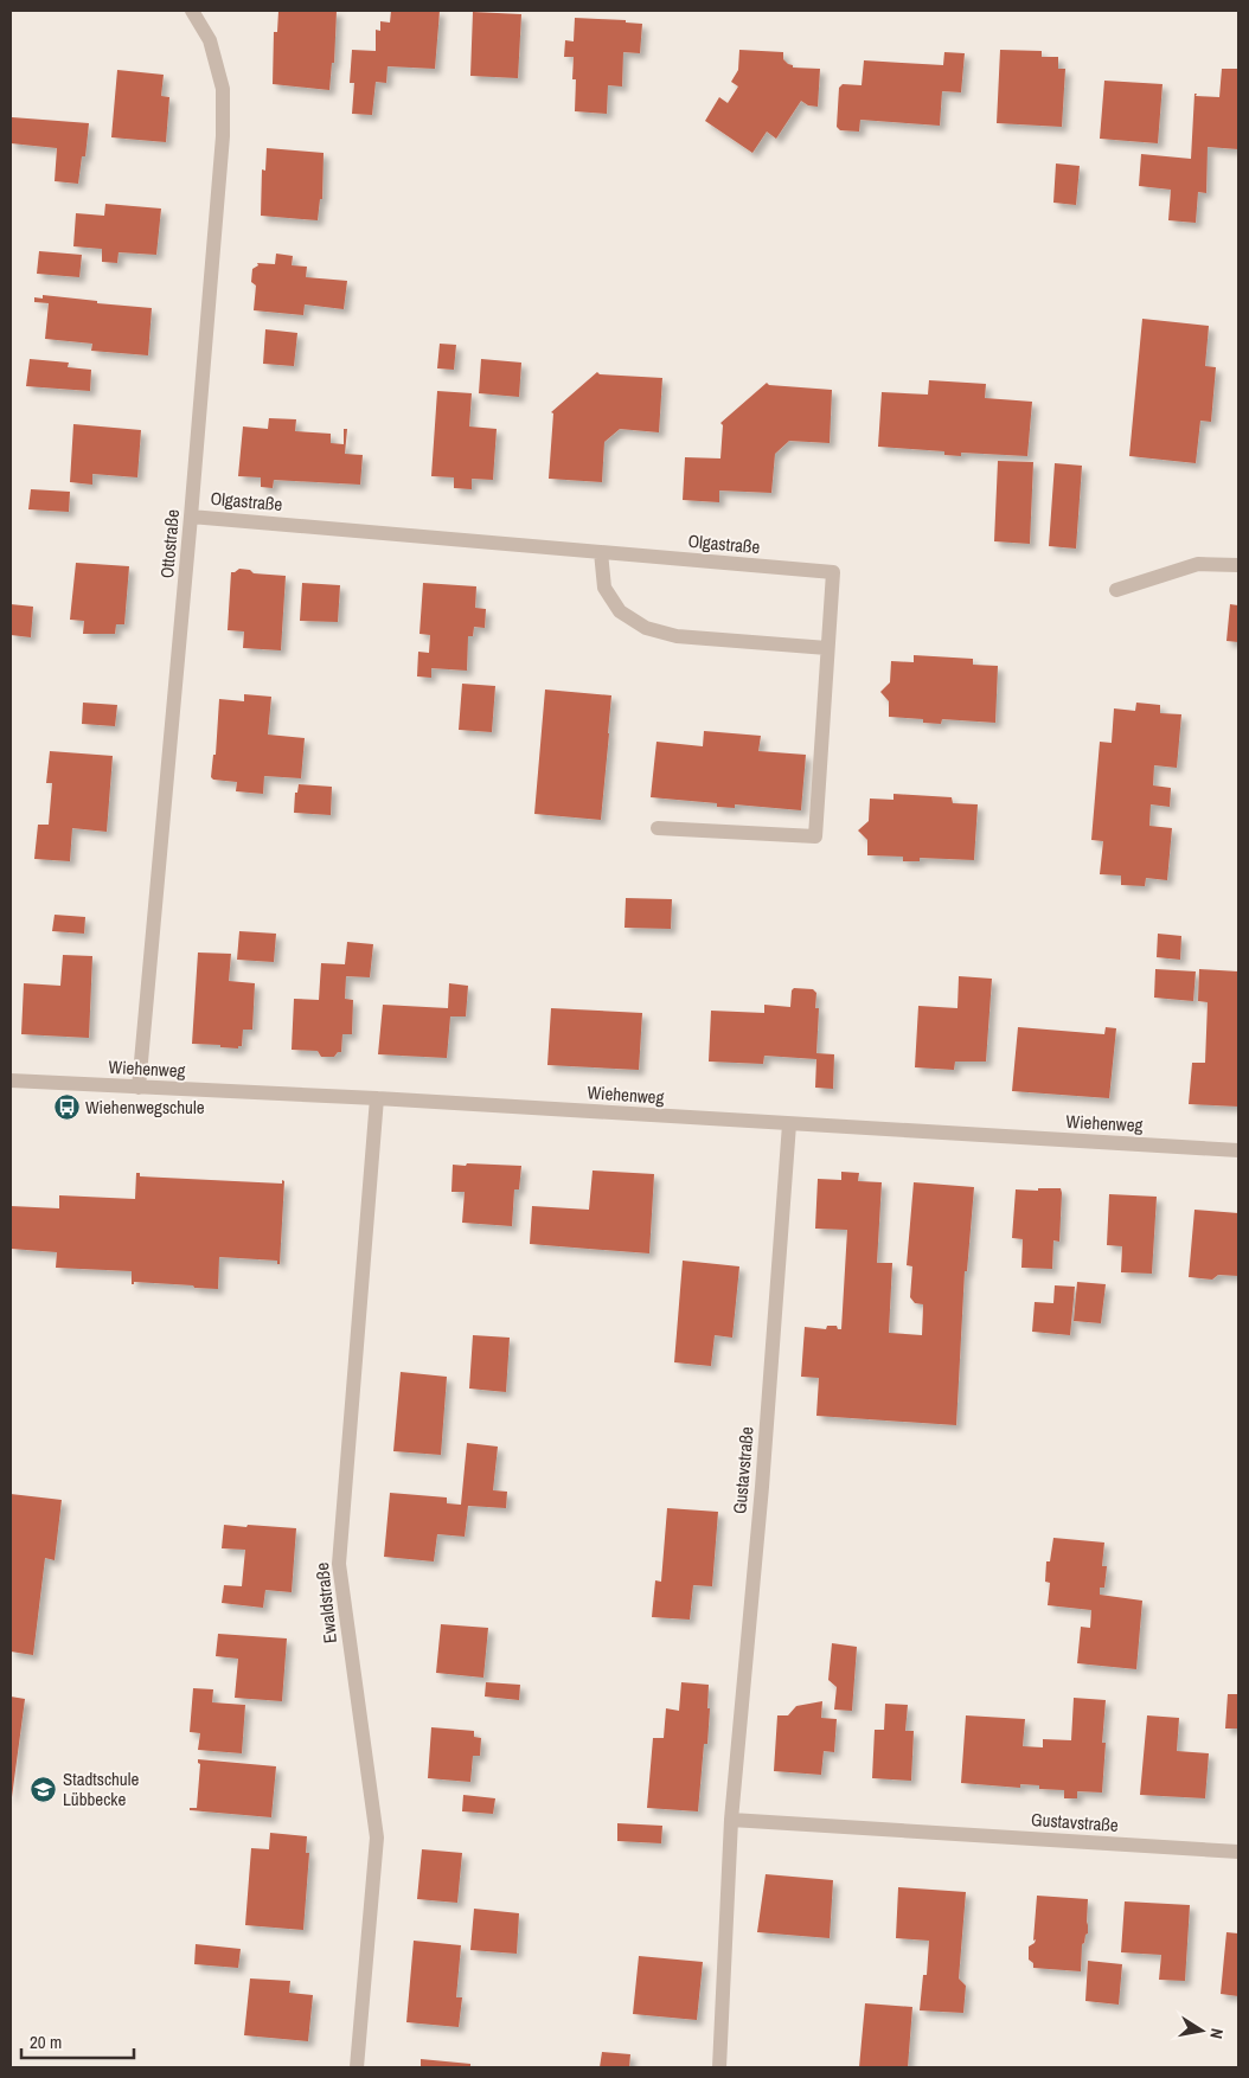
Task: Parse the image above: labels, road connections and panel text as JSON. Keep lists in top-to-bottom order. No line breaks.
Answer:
{"streets":{"street":["Olgastraße","Ottostraße","Wiehenweg","Gustavstraße","Ewaldstraße"]},"crossings":[["Olgastraße","Ottostraße"],["Ottostraße","Wiehenweg"],["Wiehenweg","Gustavstraße"],["Wiehenweg","Ewaldstraße"]],"places":{"bus stop":["Wiehenwegschule"],"school or university":["Stadtschule Lübbecke"]},"scale_bar":"20 m","north":"right"}
